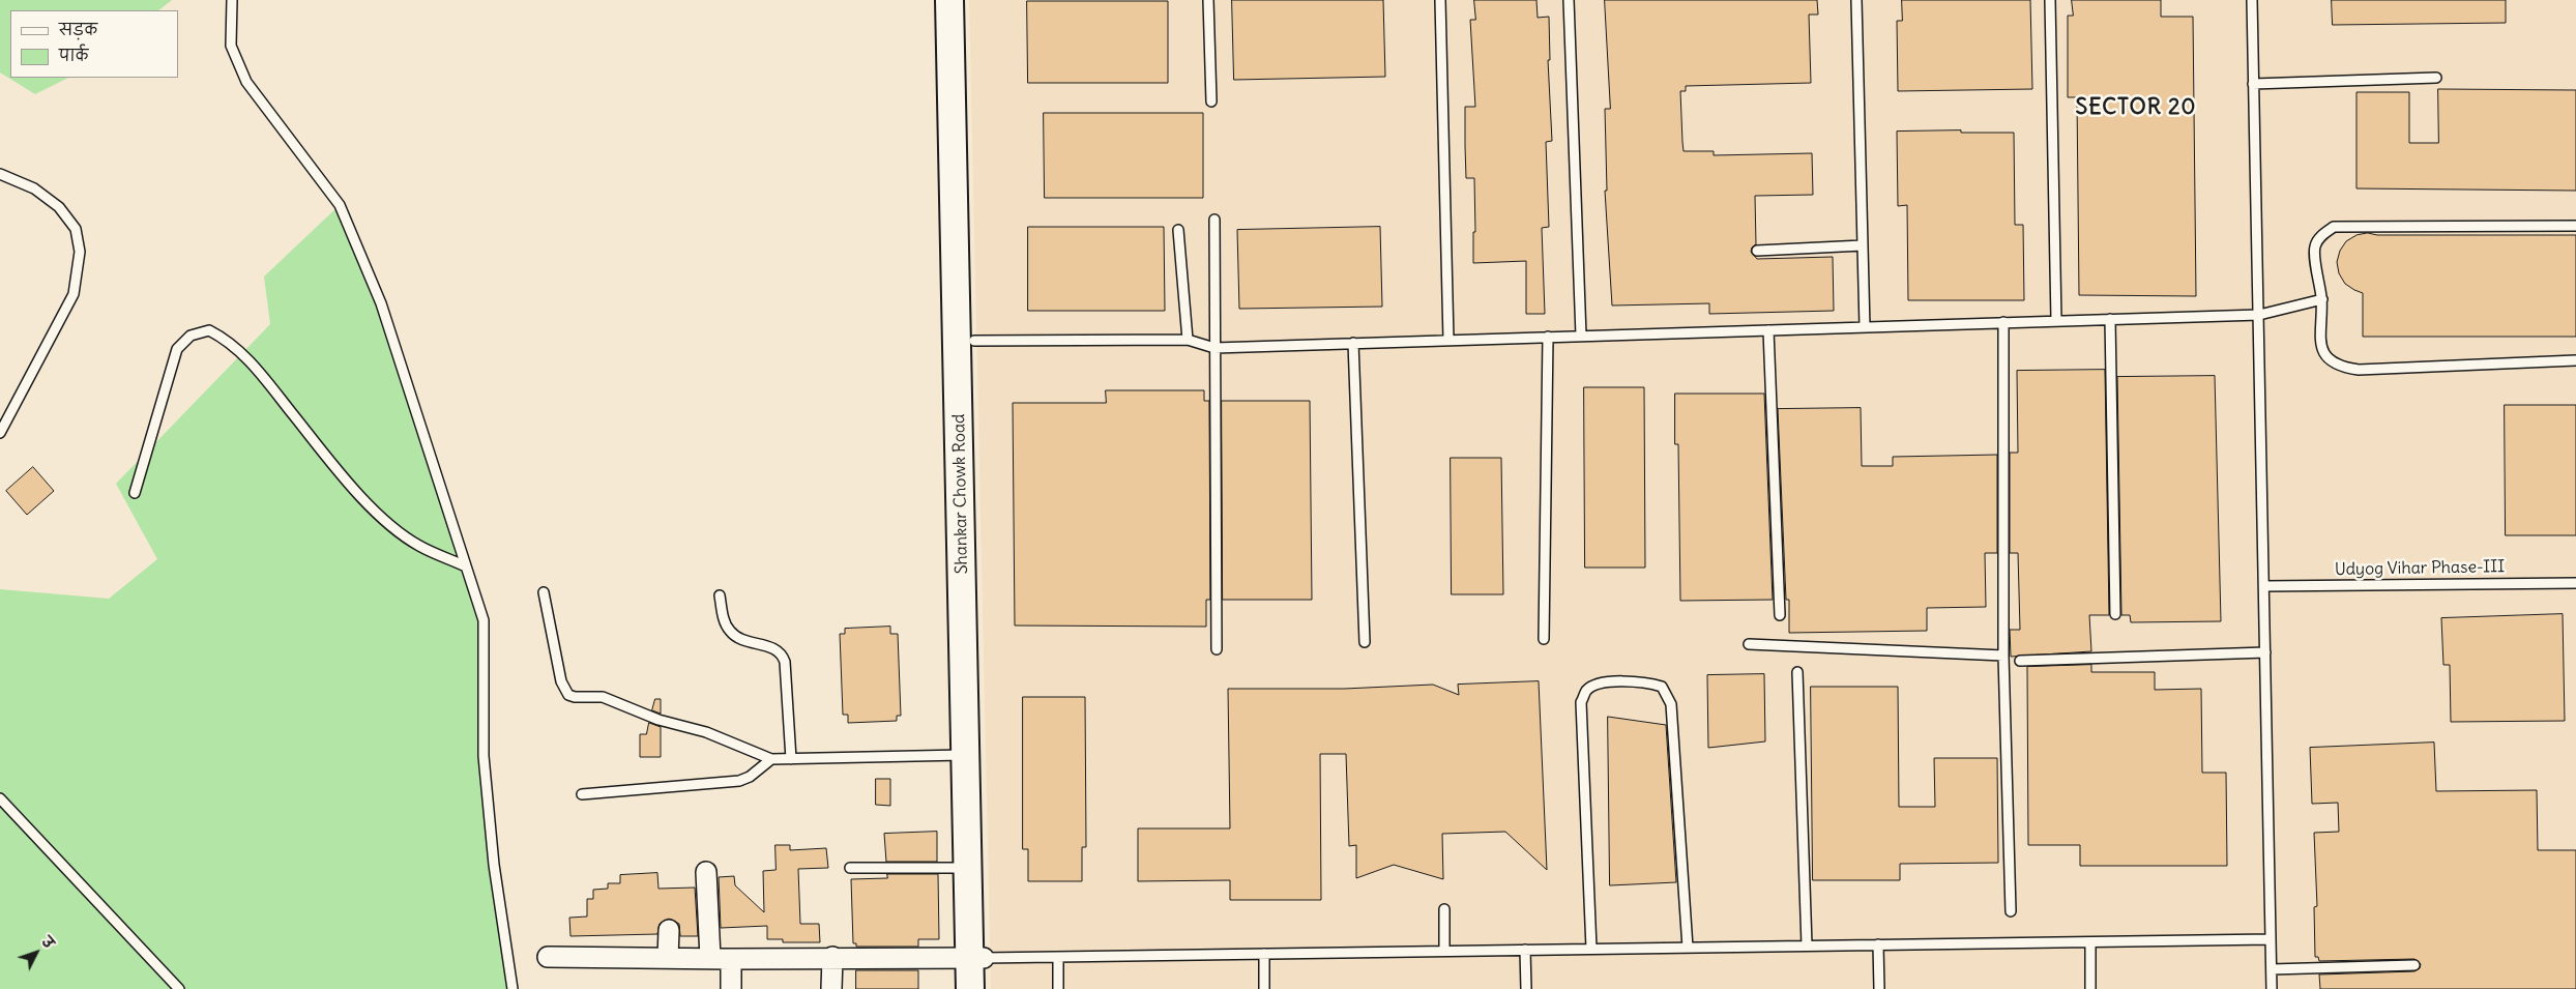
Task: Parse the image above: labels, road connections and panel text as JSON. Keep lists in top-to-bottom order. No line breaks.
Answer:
{"streets":{"main road":["Shankar Chowk Road"],"lane":["Udyog Vihar Phase-III"]},"districts":["SECTOR 20"],"legend":["सड़क","पार्क"],"north":"top right"}
